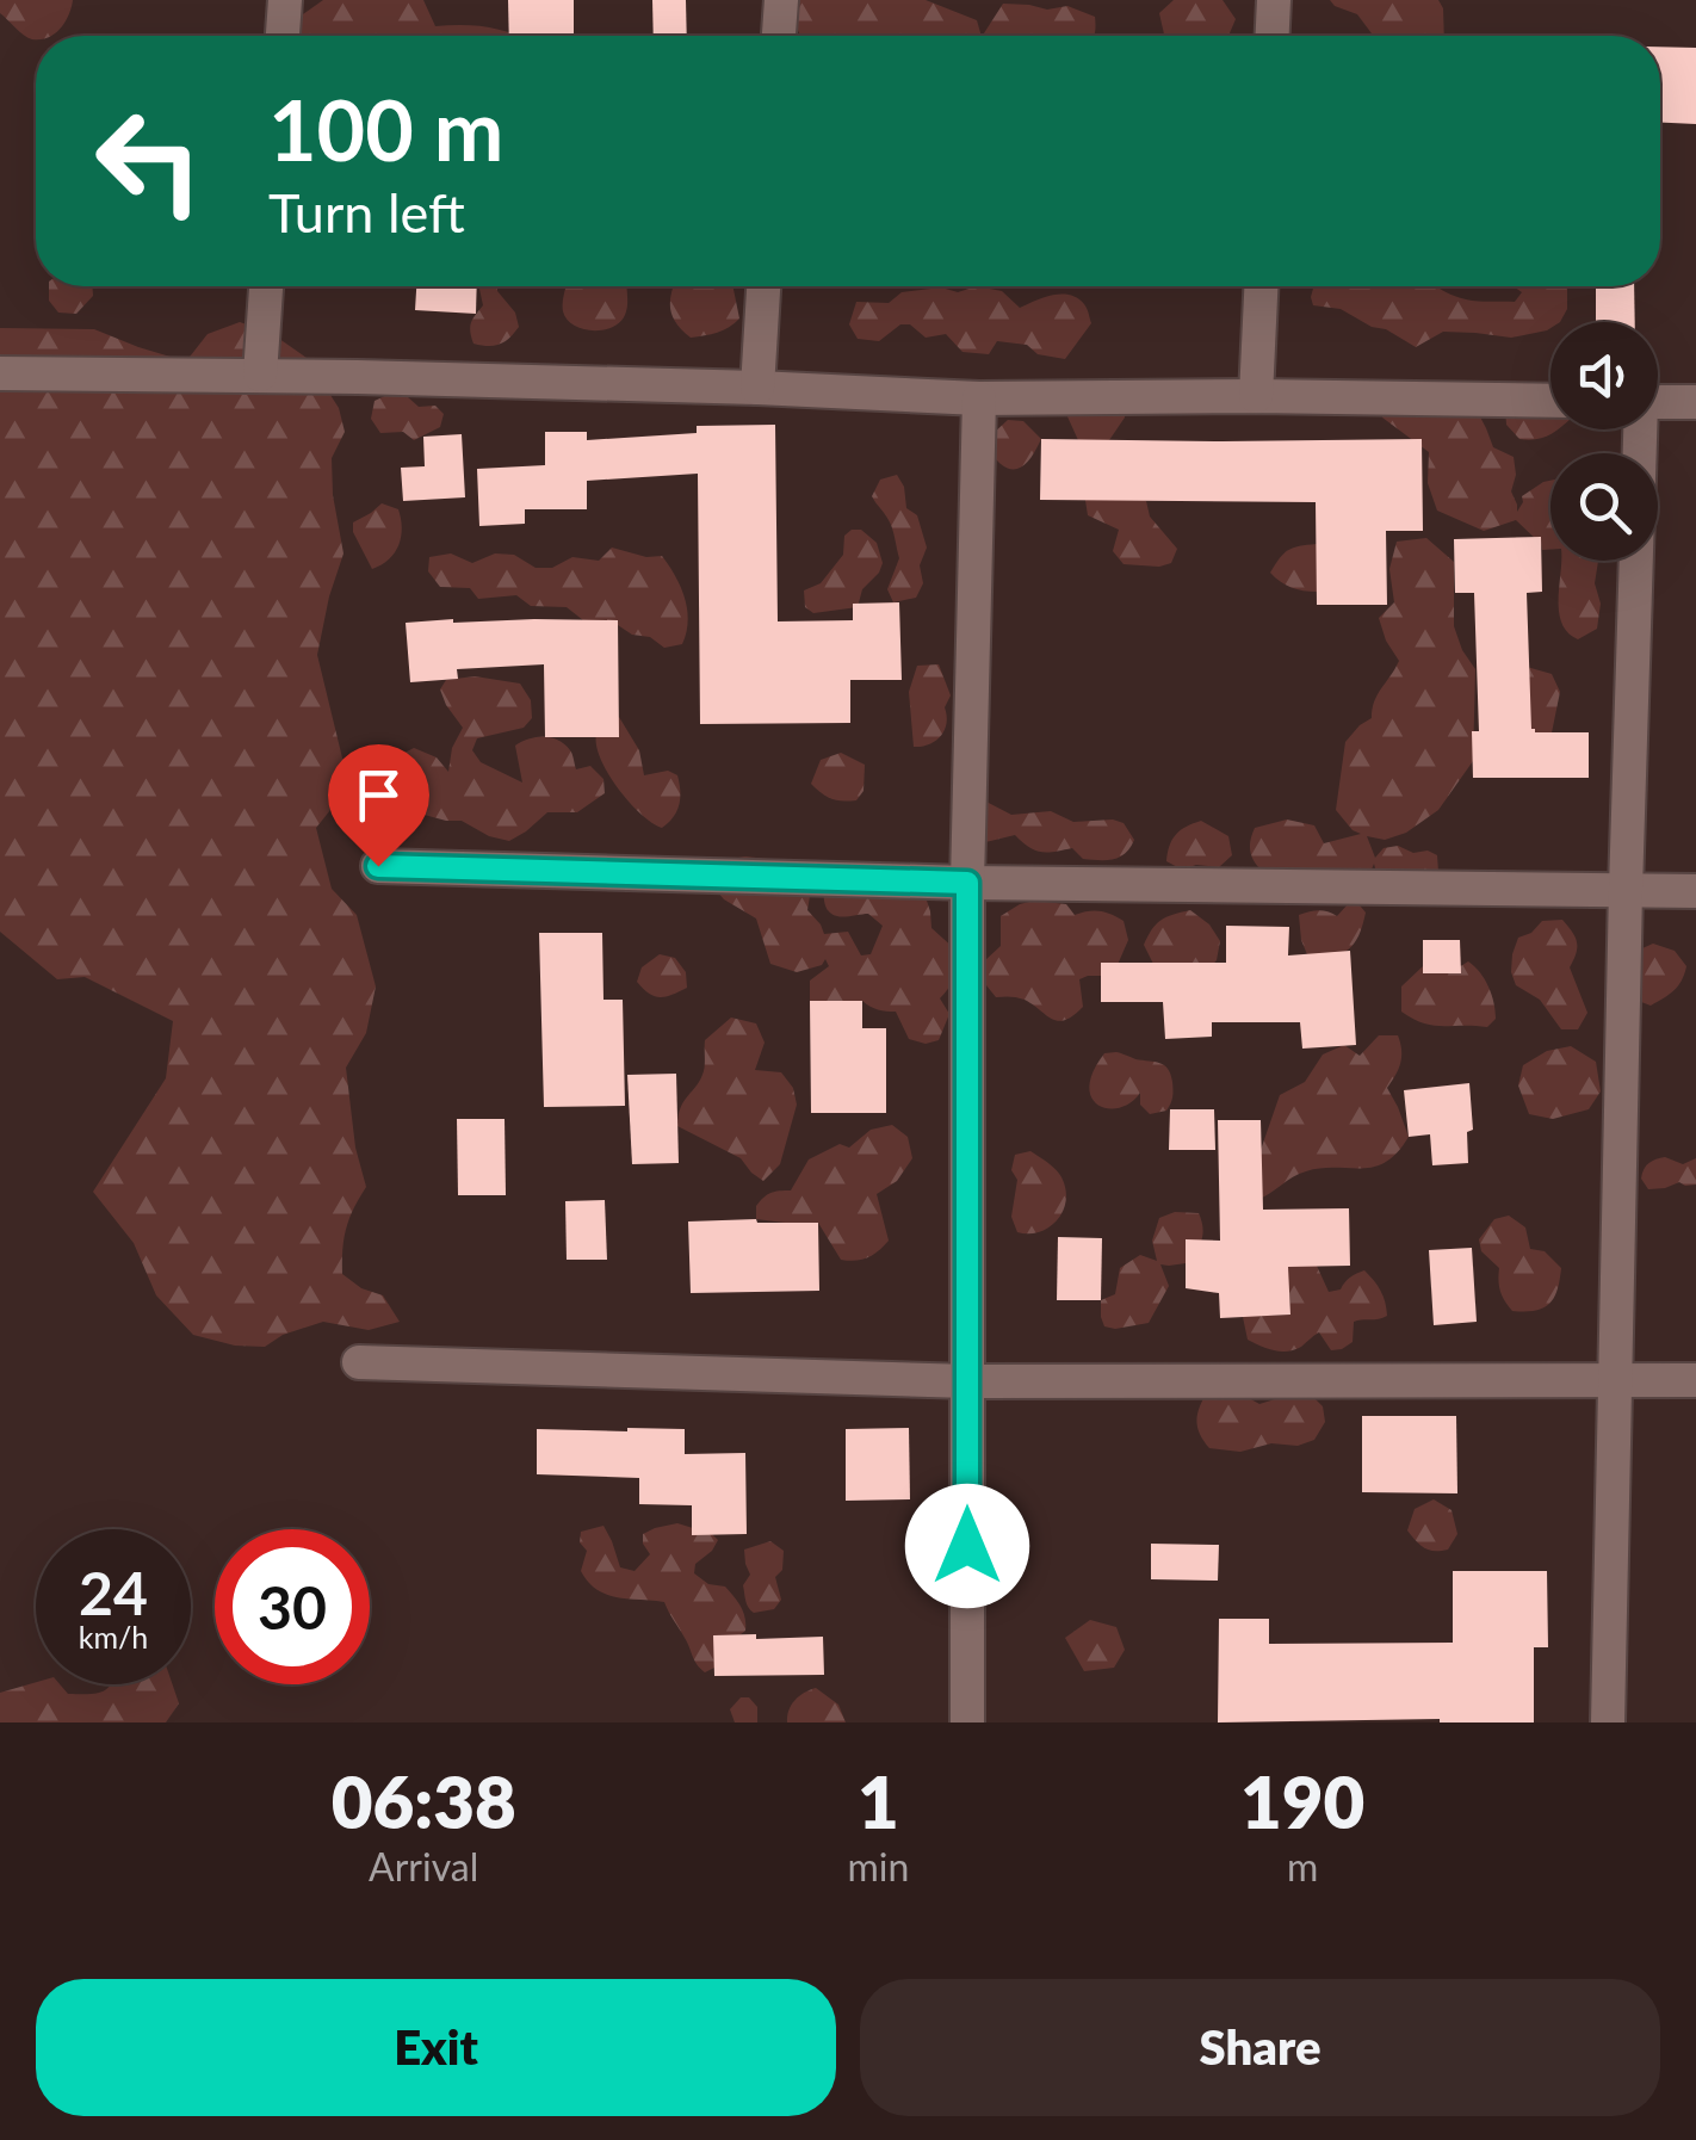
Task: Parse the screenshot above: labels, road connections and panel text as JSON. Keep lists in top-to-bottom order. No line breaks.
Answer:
{"page":{"turn":["100 m","Turn left"],"speed":"24 km/h","limit":"30","eta":["06:38","Arrival","1","min","190","m"],"buttons":["Exit","Share"]}}
